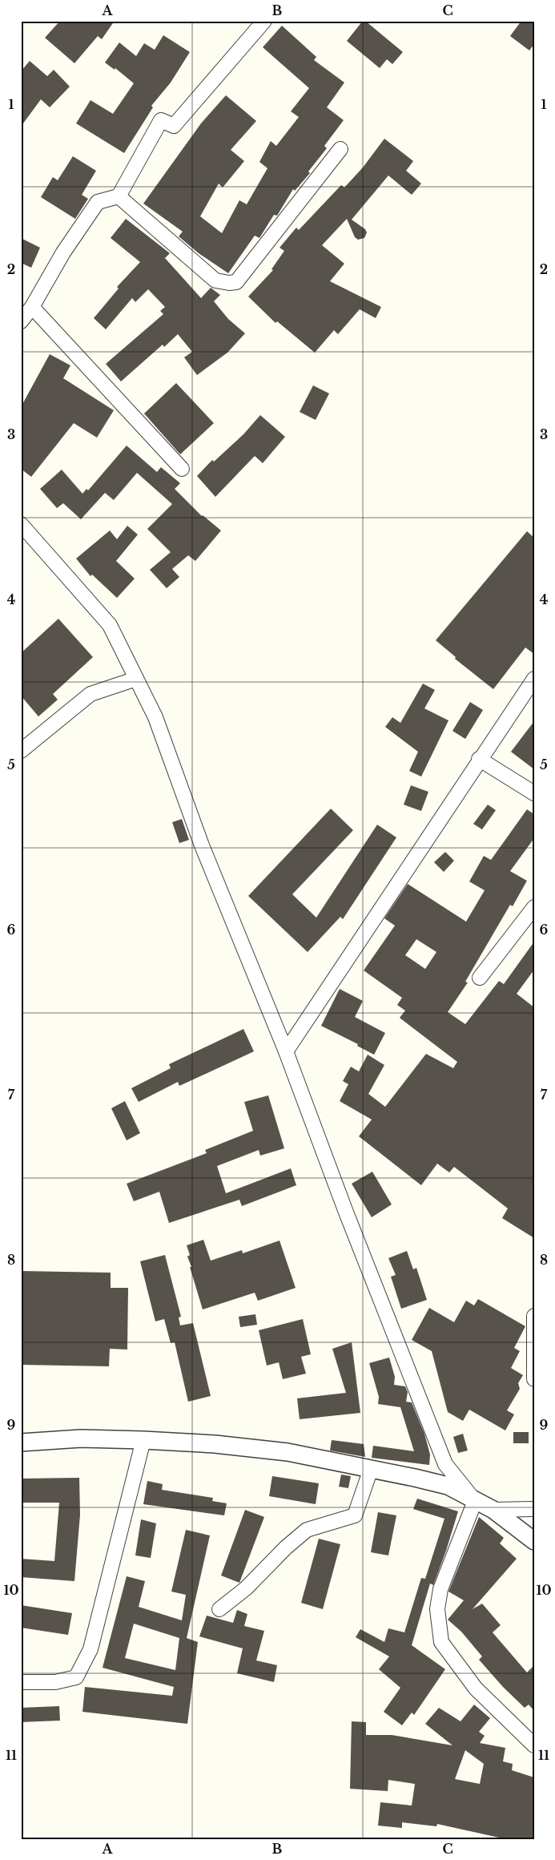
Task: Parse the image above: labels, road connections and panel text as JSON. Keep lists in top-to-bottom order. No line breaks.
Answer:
{"grid":{"columns":["A","B","C"],"rows":["1","2","3","4","5","6","7","8","9","10","11"]}}
